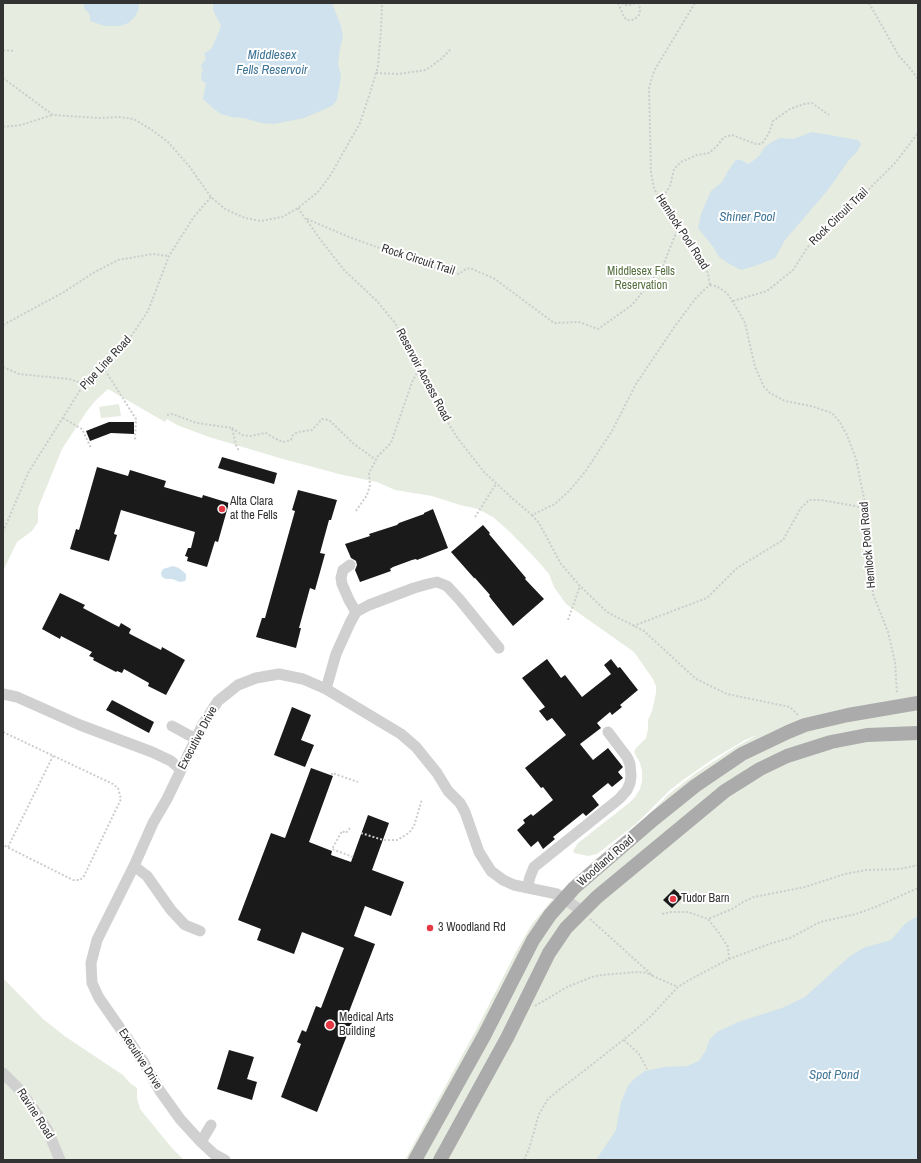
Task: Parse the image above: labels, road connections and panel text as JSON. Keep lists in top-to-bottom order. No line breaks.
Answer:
{"streets":{"main road":["Woodland Road"],"street":["Executive Drive","Ravine Road"],"path":["Rock Circuit Trail","Hemlock Pool Road","Pipe Line Road","Reservoir Access Road"]},"crossings":[["Rock Circuit Trail","Hemlock Pool Road"],["Rock Circuit Trail","Reservoir Access Road"],["Hemlock Pool Road","Woodland Road"],["Executive Drive","Woodland Road"]],"water":["Middlesex Fells Reservoir","Shiner Pool","Spot Pond"],"parks":["Middlesex Fells Reservation"],"places":["Alta Clara at the Fells","Tudor Barn","3 Woodland Rd","Medical Arts Building"]}
